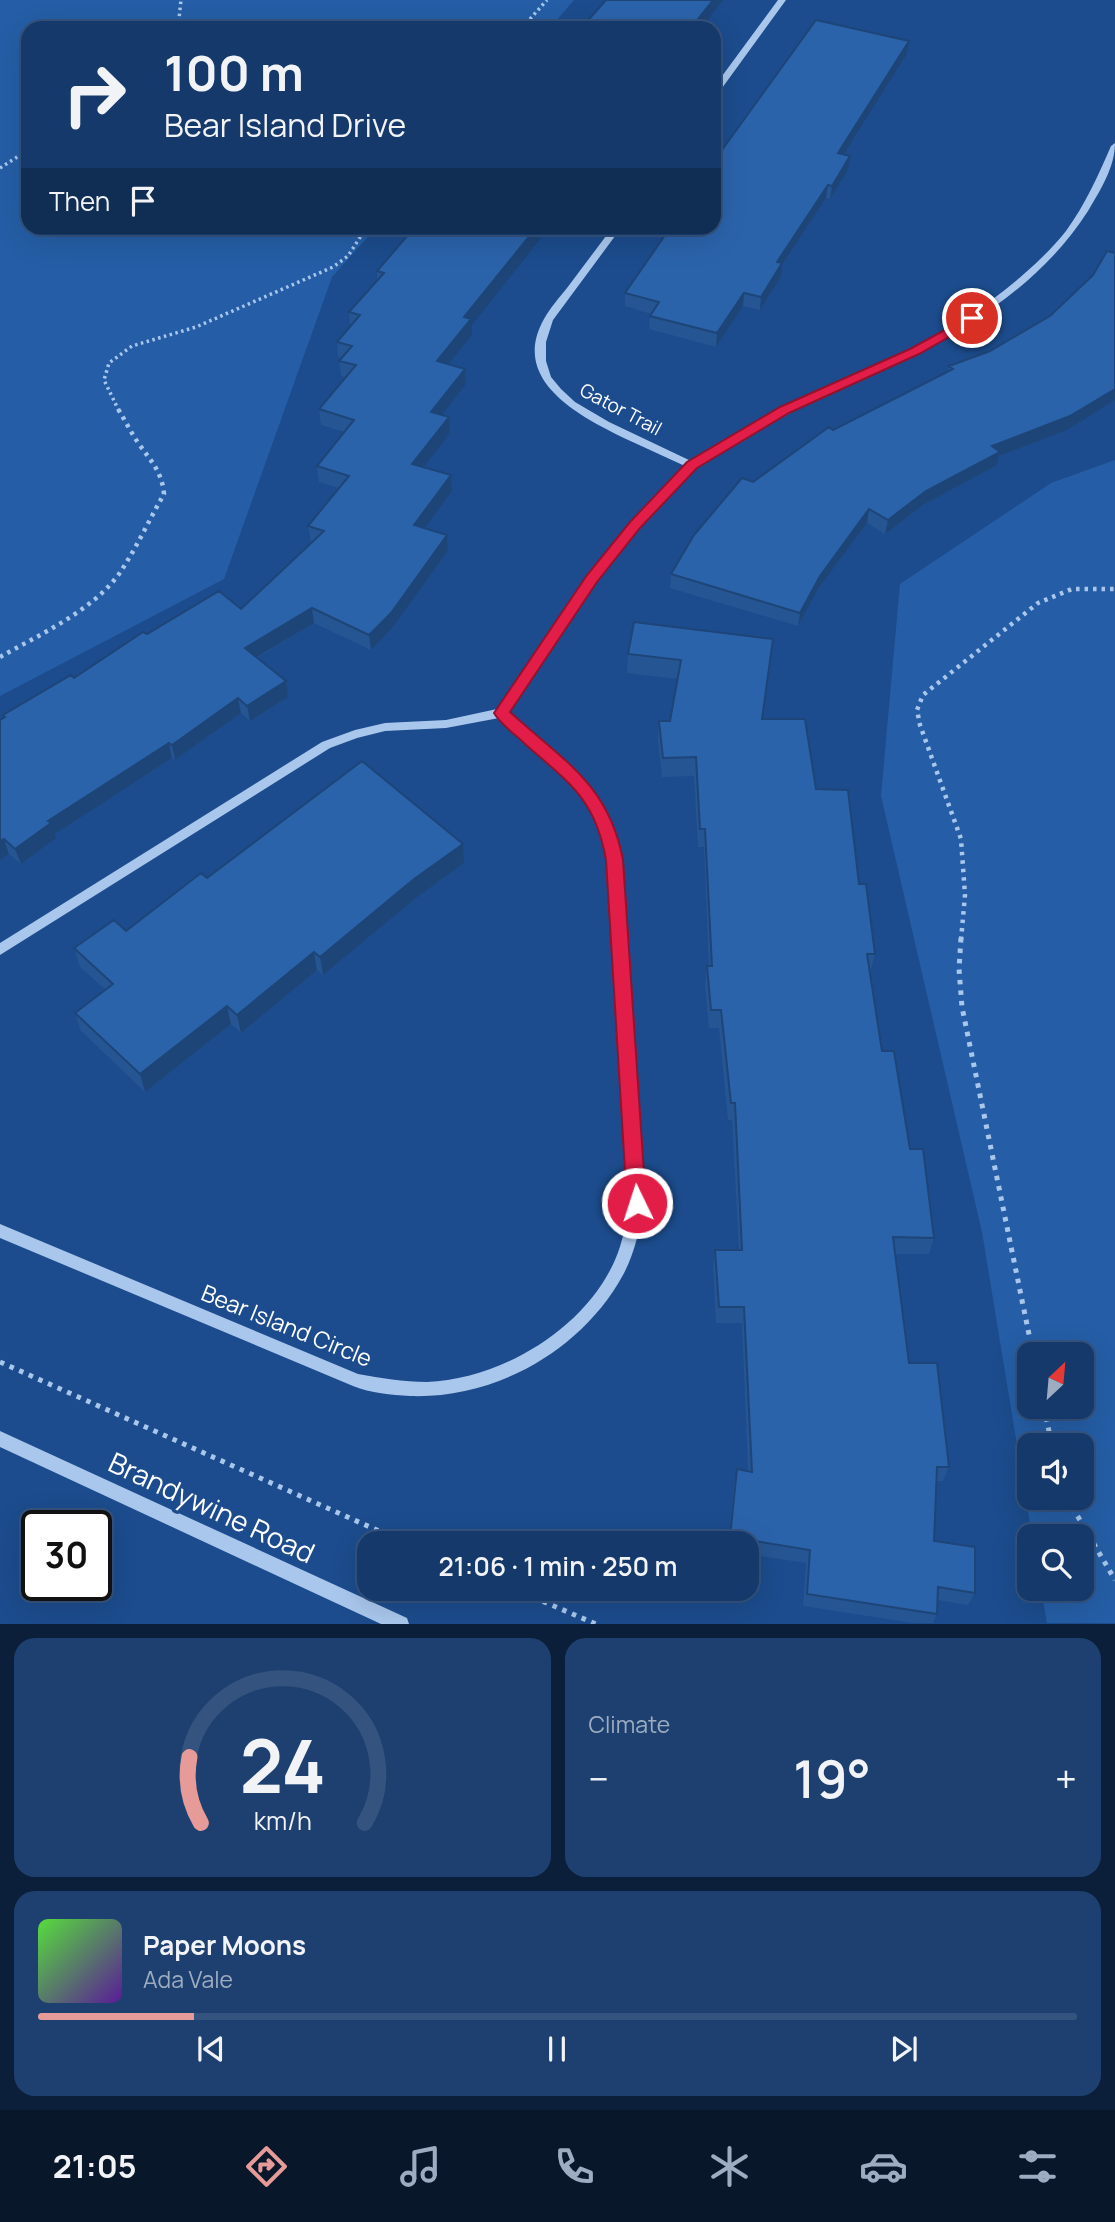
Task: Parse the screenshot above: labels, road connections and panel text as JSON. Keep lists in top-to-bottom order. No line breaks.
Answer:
{"streets":{"street":["Gator Trail","Bear Island Circle","Brandywine Road"]},"north":"top right","page":{"turn":["100 m","Bear Island Drive"],"then":"Then","limit":"30","trip":"21:06 · 1 min · 250 m","tile":"Climate","heat":["−","19°","+"],"song":["Paper Moons","Ada Vale"],"tabs":"21:05","gauge":["24","km/h"]}}
